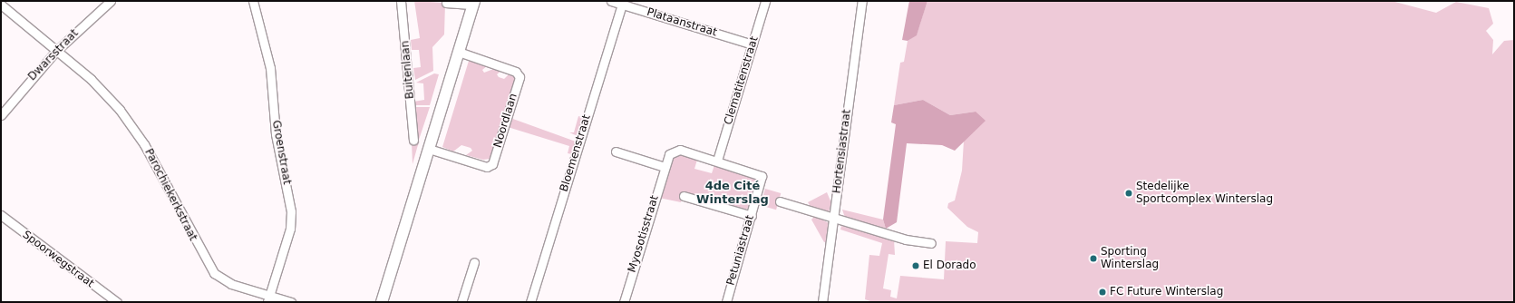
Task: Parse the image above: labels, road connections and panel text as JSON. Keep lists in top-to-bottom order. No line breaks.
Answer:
{"streets":{"street":["Plataanstraat","Dwarsstraat","Buitenlaan","Clematitenstraat","Noordlaan","Hortensiastraat","Groenstraat","Bloemenstraat","Parochiekerkstraat","Myosotisstraat","Petuniastraat","Spoorwegstraat"]},"crossings":[["Plataanstraat","Clematitenstraat"],["Plataanstraat","Bloemenstraat"],["Dwarsstraat","Parochiekerkstraat"],["Clematitenstraat","Myosotisstraat"],["Clematitenstraat","Petuniastraat"],["Groenstraat","Parochiekerkstraat"],["Myosotisstraat","Petuniastraat"]],"districts":["4de Cité Winterslag"],"places":["Stedelijke Sportcomplex Winterslag","Sporting Winterslag","El Dorado","FC Future Winterslag"]}
